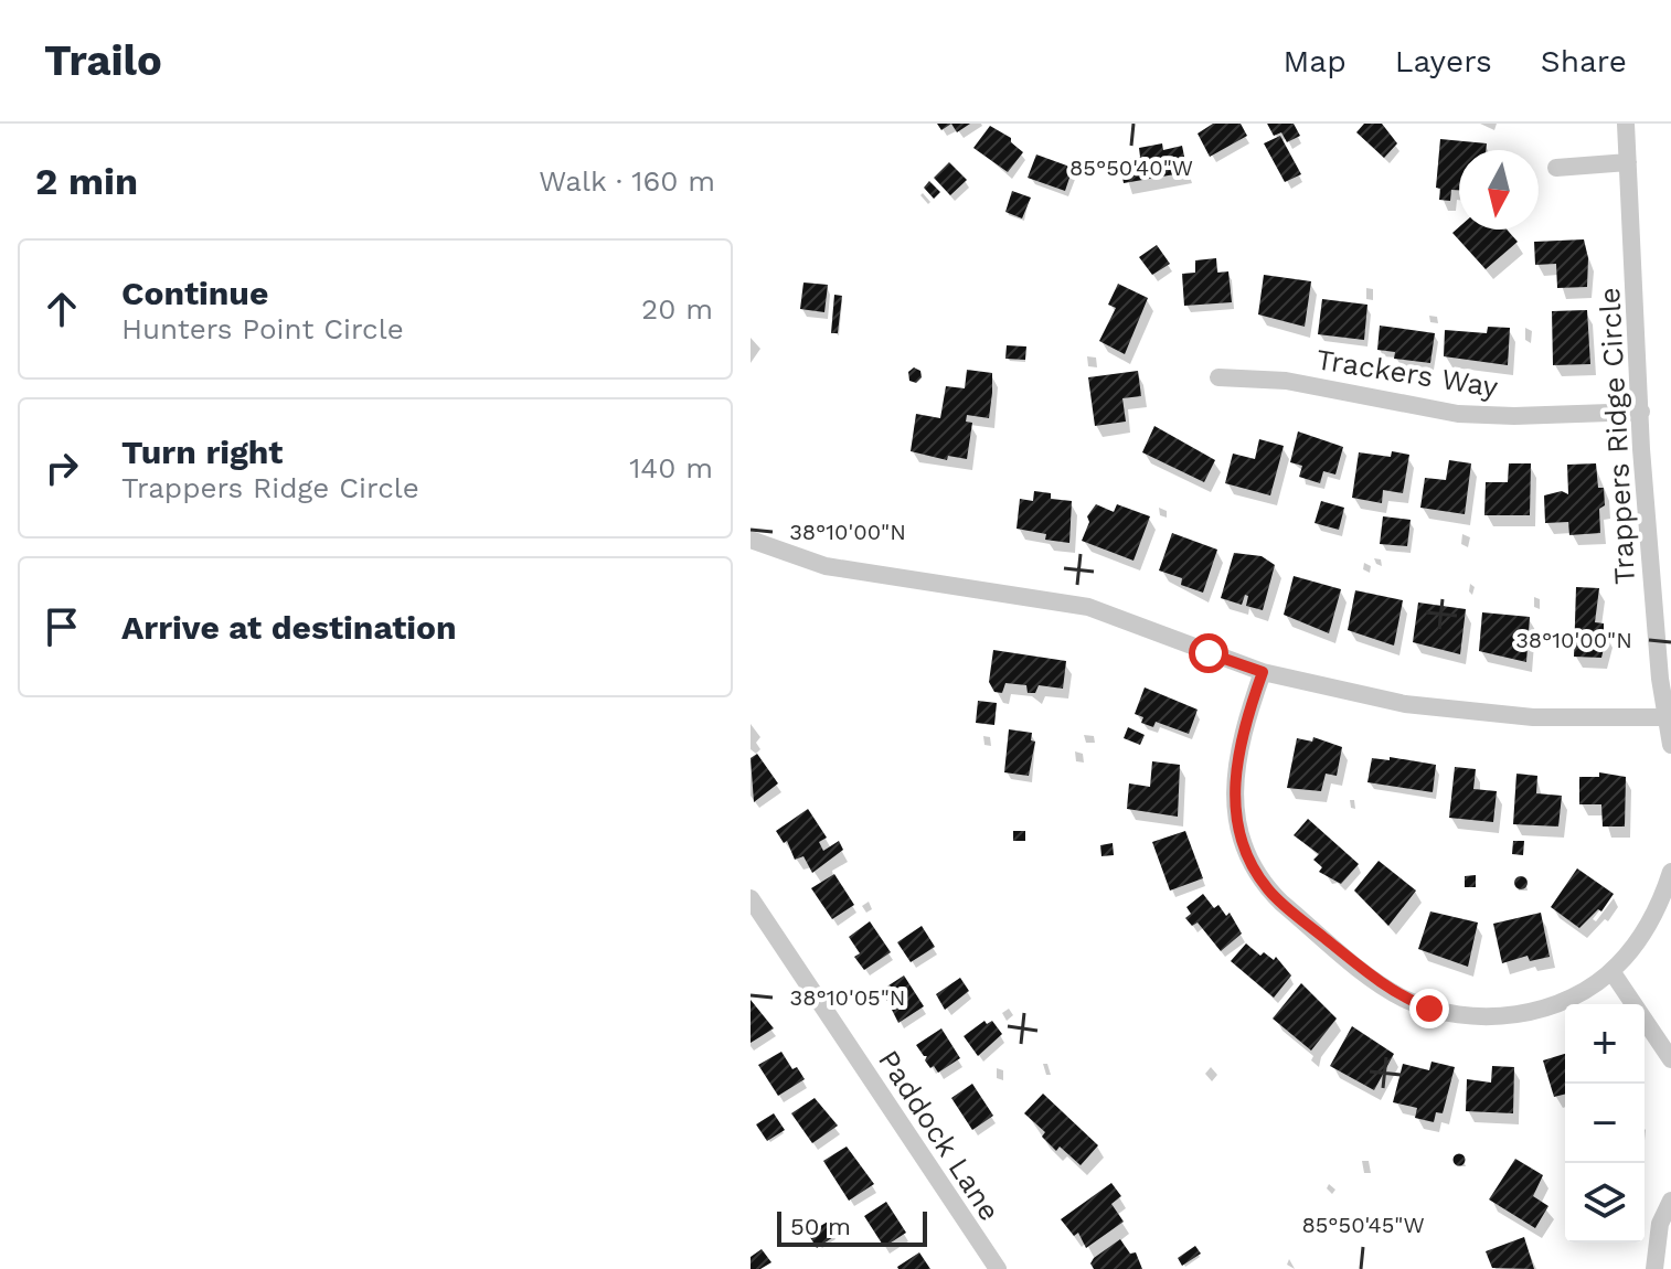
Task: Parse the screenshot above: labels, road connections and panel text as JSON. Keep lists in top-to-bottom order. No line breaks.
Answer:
{"streets":{"street":["Trackers Way","Trappers Ridge Circle","Paddock Lane"]},"crossings":[["Trackers Way","Trappers Ridge Circle"]],"scale_bar":"50 m","north":"bottom","page":{"header":"Trailo","nav":["Map","Layers","Share"],"heading":["2 min","Walk · 160 m"],"list":[["Continue","Hunters Point Circle","20 m"],["Turn right","Trappers Ridge Circle","140 m"],"Arrive at destination"],"map_buttons":["+","−"],"scale":"50 m"},"coordinates":["85°50'40\"W","38°10'00\"N","38°10'05\"N","85°50'45\"W"]}
